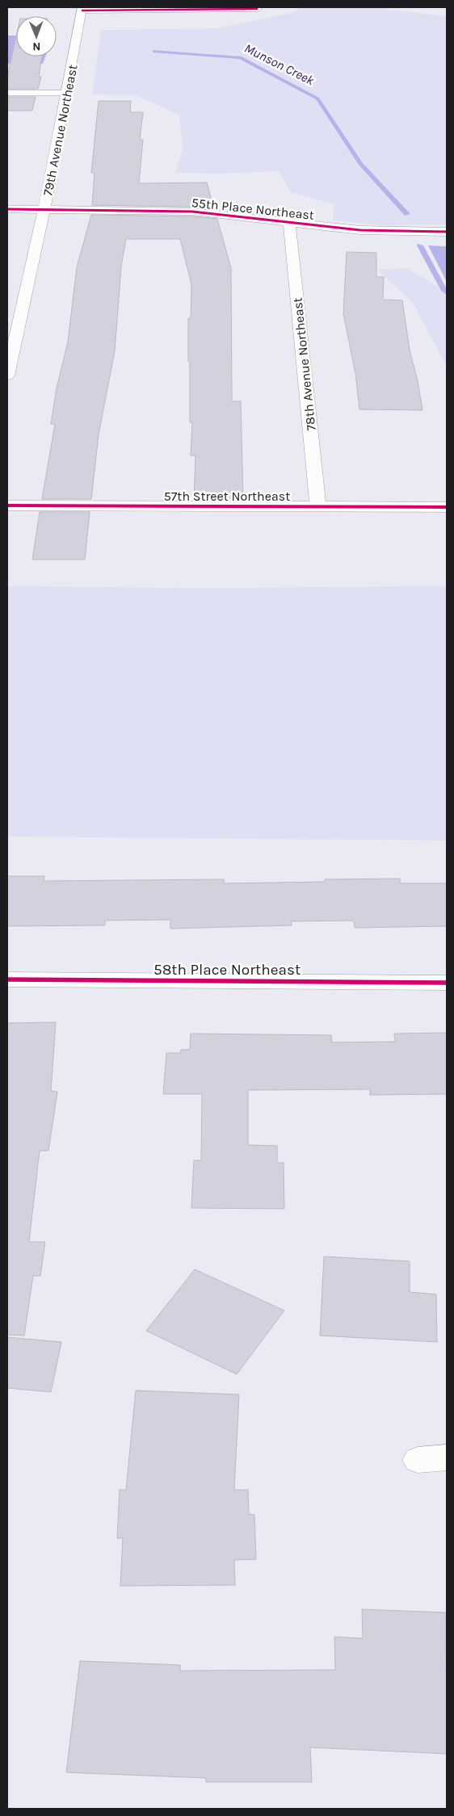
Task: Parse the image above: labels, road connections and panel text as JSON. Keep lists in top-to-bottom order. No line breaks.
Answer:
{"streets":{"street":["79th Avenue Northeast","55th Place Northeast","78th Avenue Northeast","57th Street Northeast","58th Place Northeast"]},"crossings":[["79th Avenue Northeast","55th Place Northeast"],["55th Place Northeast","78th Avenue Northeast"],["78th Avenue Northeast","57th Street Northeast"]],"water":["Munson Creek"],"north":"bottom"}
